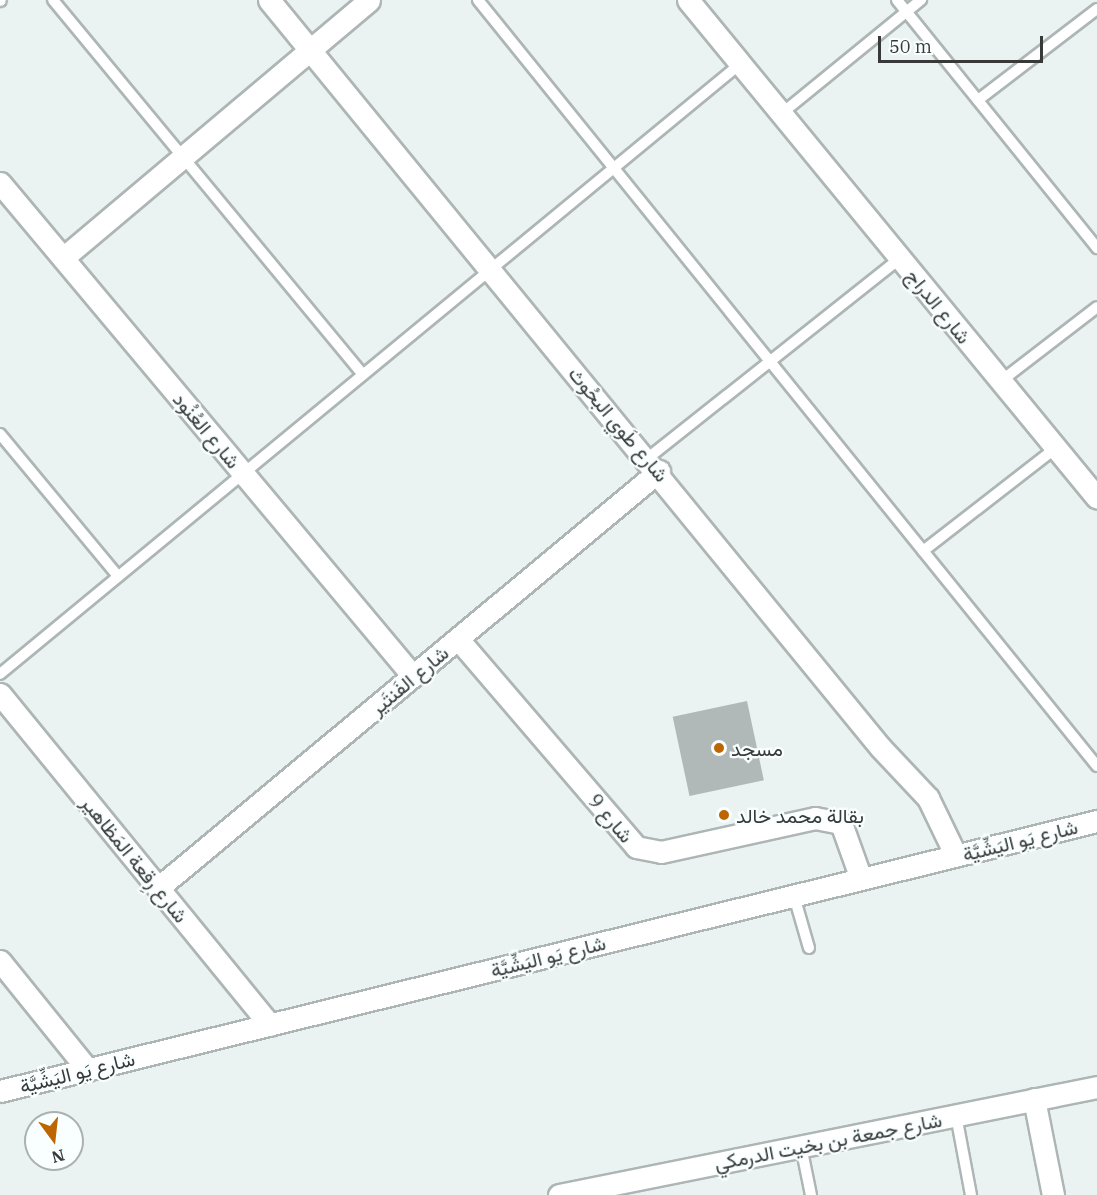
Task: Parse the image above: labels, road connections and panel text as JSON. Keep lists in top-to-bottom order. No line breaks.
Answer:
{"streets":{"street":["شارع الدراج","شارع طَوي البحُوث","شارع العُنُود","شارع الفَنتَير","شارع 9","شارع يَو اليَشِّيَّة","شارع رِقعة المَظاهير","شارع جمعة بن بخيت الدرمكي"]},"crossings":[["شارع طَوي البحُوث","شارع الفَنتَير"],["شارع طَوي البحُوث","شارع يَو اليَشِّيَّة"],["شارع العُنُود","شارع الفَنتَير"],["شارع الفَنتَير","شارع 9"],["شارع الفَنتَير","شارع رِقعة المَظاهير"],["شارع 9","شارع يَو اليَشِّيَّة"],["شارع يَو اليَشِّيَّة","شارع رِقعة المَظاهير"]],"places":["مسجد","بقالة محمد خالد"],"scale_bar":"50 m","north":"bottom"}
